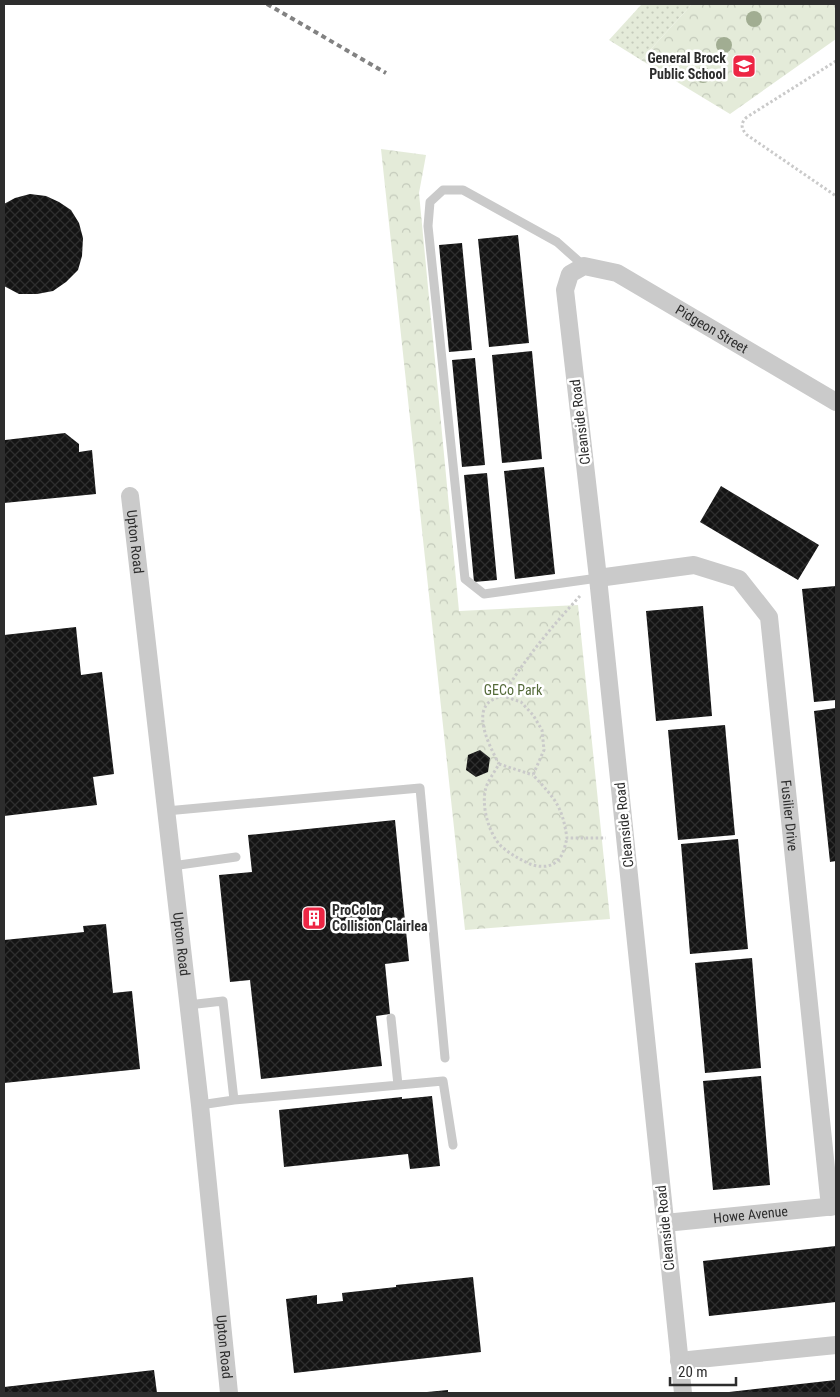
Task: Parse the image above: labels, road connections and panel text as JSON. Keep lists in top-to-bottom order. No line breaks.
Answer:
{"streets":{"street":["Pidgeon Street","Cleanside Road","Upton Road","Fusilier Drive","Howe Avenue"]},"crossings":[["Pidgeon Street","Cleanside Road"],["Cleanside Road","Fusilier Drive"],["Cleanside Road","Howe Avenue"],["Fusilier Drive","Howe Avenue"]],"parks":["GECo Park"],"places":{"school or university":["General Brock Public School"],"building":["ProColor Collision Clairlea"]},"scale_bar":"20 m"}
